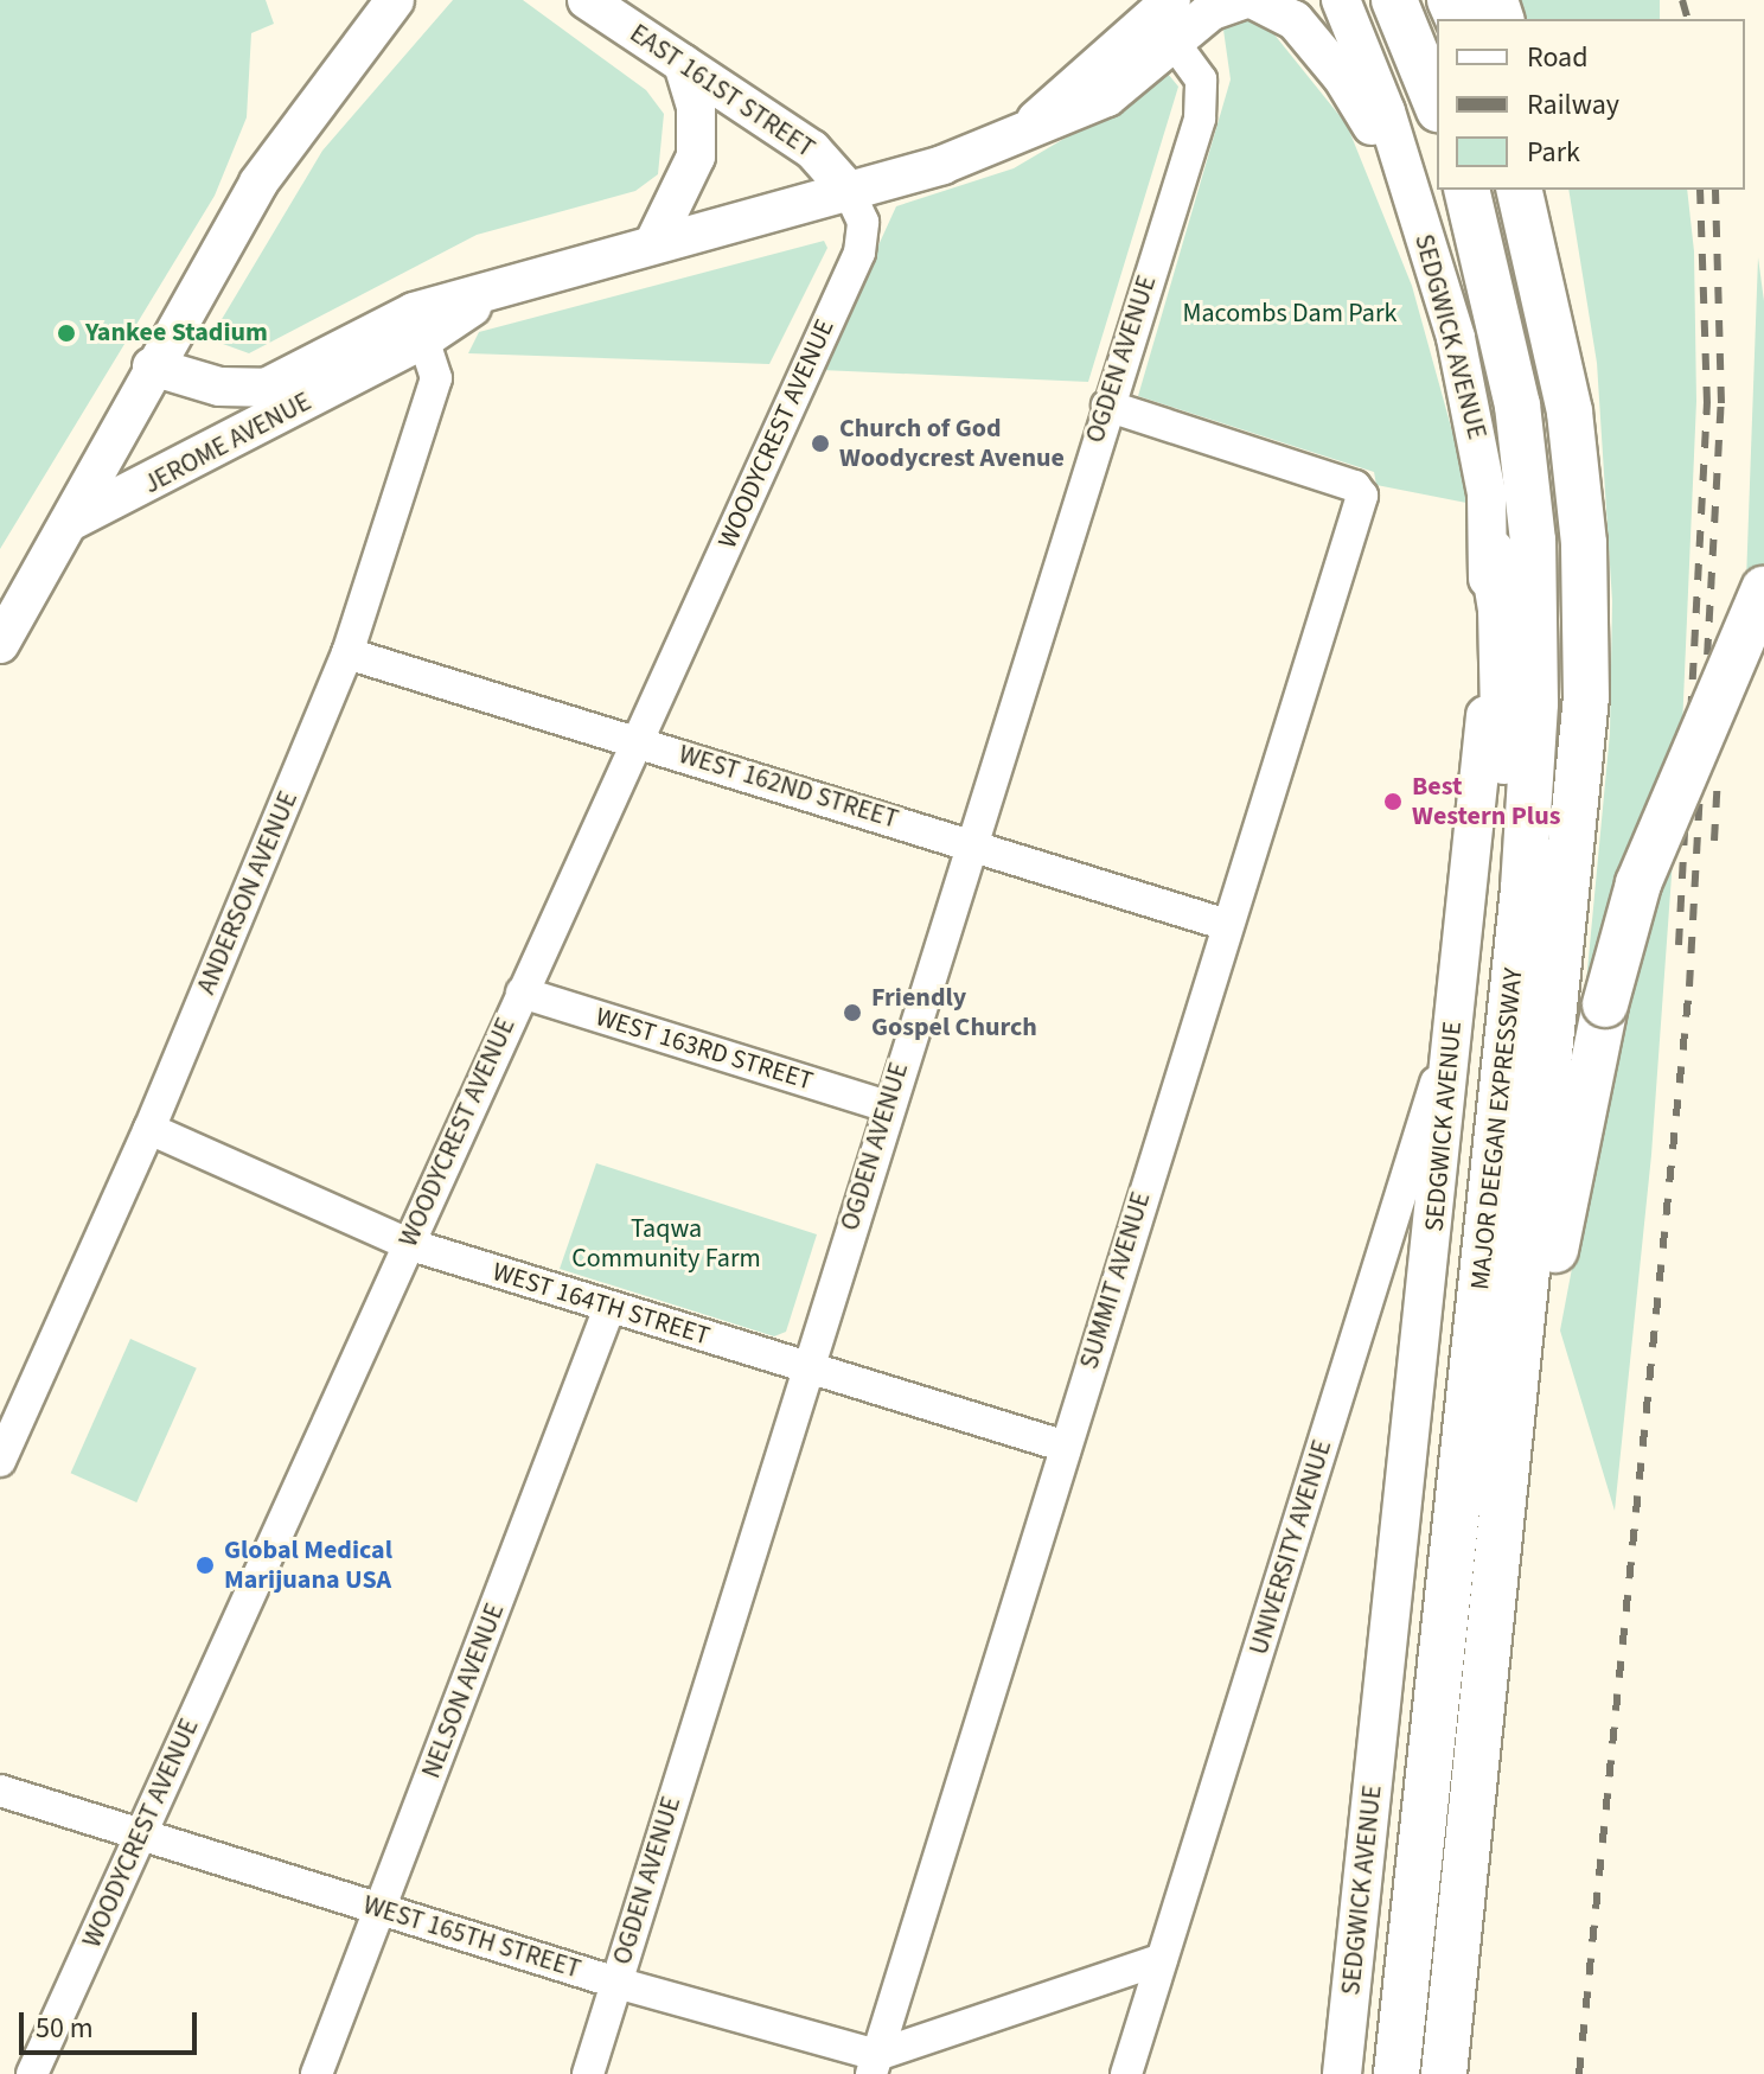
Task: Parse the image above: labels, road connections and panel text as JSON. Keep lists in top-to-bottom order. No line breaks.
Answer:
{"streets":{"highway":["MAJOR DEEGAN EXPRESSWAY"],"main road":["EAST 161ST STREET","SEDGWICK AVENUE","JEROME AVENUE"],"street":["OGDEN AVENUE","WOODYCREST AVENUE","WEST 162ND STREET","ANDERSON AVENUE","WEST 163RD STREET","SUMMIT AVENUE","WEST 164TH STREET","UNIVERSITY AVENUE","NELSON AVENUE","WEST 165TH STREET"]},"crossings":[["EAST 161ST STREET","WOODYCREST AVENUE"],["EAST 161ST STREET","JEROME AVENUE"],["SEDGWICK AVENUE","UNIVERSITY AVENUE"],["OGDEN AVENUE","JEROME AVENUE"],["OGDEN AVENUE","WEST 162ND STREET"],["OGDEN AVENUE","WEST 163RD STREET"],["OGDEN AVENUE","SUMMIT AVENUE"],["OGDEN AVENUE","WEST 164TH STREET"],["OGDEN AVENUE","WEST 165TH STREET"],["WOODYCREST AVENUE","JEROME AVENUE"],["WOODYCREST AVENUE","WEST 162ND STREET"],["WOODYCREST AVENUE","WEST 163RD STREET"],["WOODYCREST AVENUE","WEST 164TH STREET"],["WOODYCREST AVENUE","WEST 165TH STREET"],["JEROME AVENUE","ANDERSON AVENUE"],["WEST 162ND STREET","ANDERSON AVENUE"],["WEST 162ND STREET","SUMMIT AVENUE"],["ANDERSON AVENUE","WEST 164TH STREET"],["SUMMIT AVENUE","WEST 164TH STREET"],["SUMMIT AVENUE","WEST 165TH STREET"],["WEST 164TH STREET","NELSON AVENUE"],["NELSON AVENUE","WEST 165TH STREET"]],"parks":["Macombs Dam Park","Taqwa Community Farm"],"places":["Yankee Stadium","Church of God Woodycrest Avenue","Best Western Plus","Friendly Gospel Church","Global Medical Marijuana USA"],"legend":["Road","Railway","Park"],"scale_bar":"50 m"}
